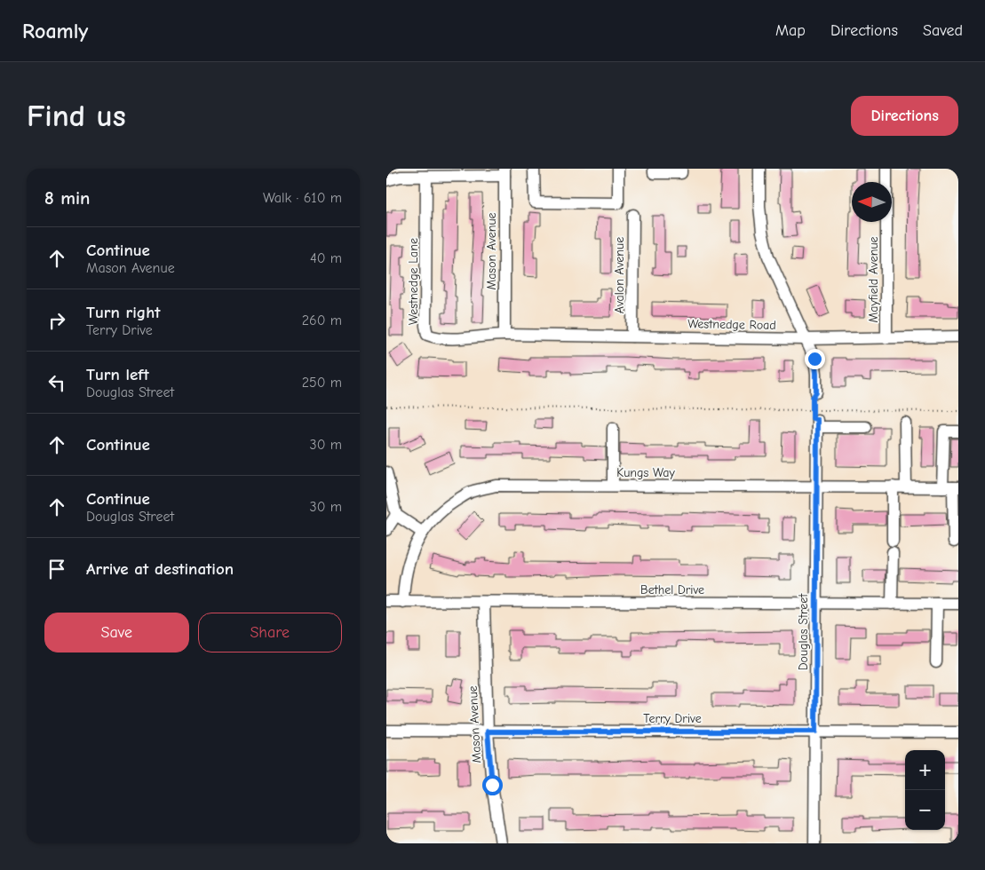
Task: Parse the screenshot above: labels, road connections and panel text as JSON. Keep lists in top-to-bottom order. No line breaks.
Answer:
{"streets":{"street":["Mason Avenue","Avalon Avenue","Mayfield Avenue","Westnedge Lane","Westnedge Road","Kungs Way","Bethel Drive","Douglas Street","Terry Drive"]},"crossings":[["Mason Avenue","Westnedge Lane"],["Mason Avenue","Westnedge Road"],["Mason Avenue","Bethel Drive"],["Mason Avenue","Terry Drive"],["Avalon Avenue","Westnedge Road"],["Mayfield Avenue","Westnedge Road"],["Westnedge Lane","Westnedge Road"],["Kungs Way","Bethel Drive"],["Kungs Way","Douglas Street"],["Bethel Drive","Douglas Street"],["Douglas Street","Terry Drive"]],"north":"left","page":{"header":"Roamly","nav":["Map","Directions","Saved"],"buttons":["Directions",["Save","Share"]],"title":"Find us","heading":["8 min","Walk · 610 m"],"list":[["Continue","Mason Avenue","40 m"],["Turn right","Terry Drive","260 m"],["Turn left","Douglas Street","250 m"],["Continue","30 m"],["Continue","Douglas Street","30 m"],"Arrive at destination"],"map_buttons":["+","−"]}}
